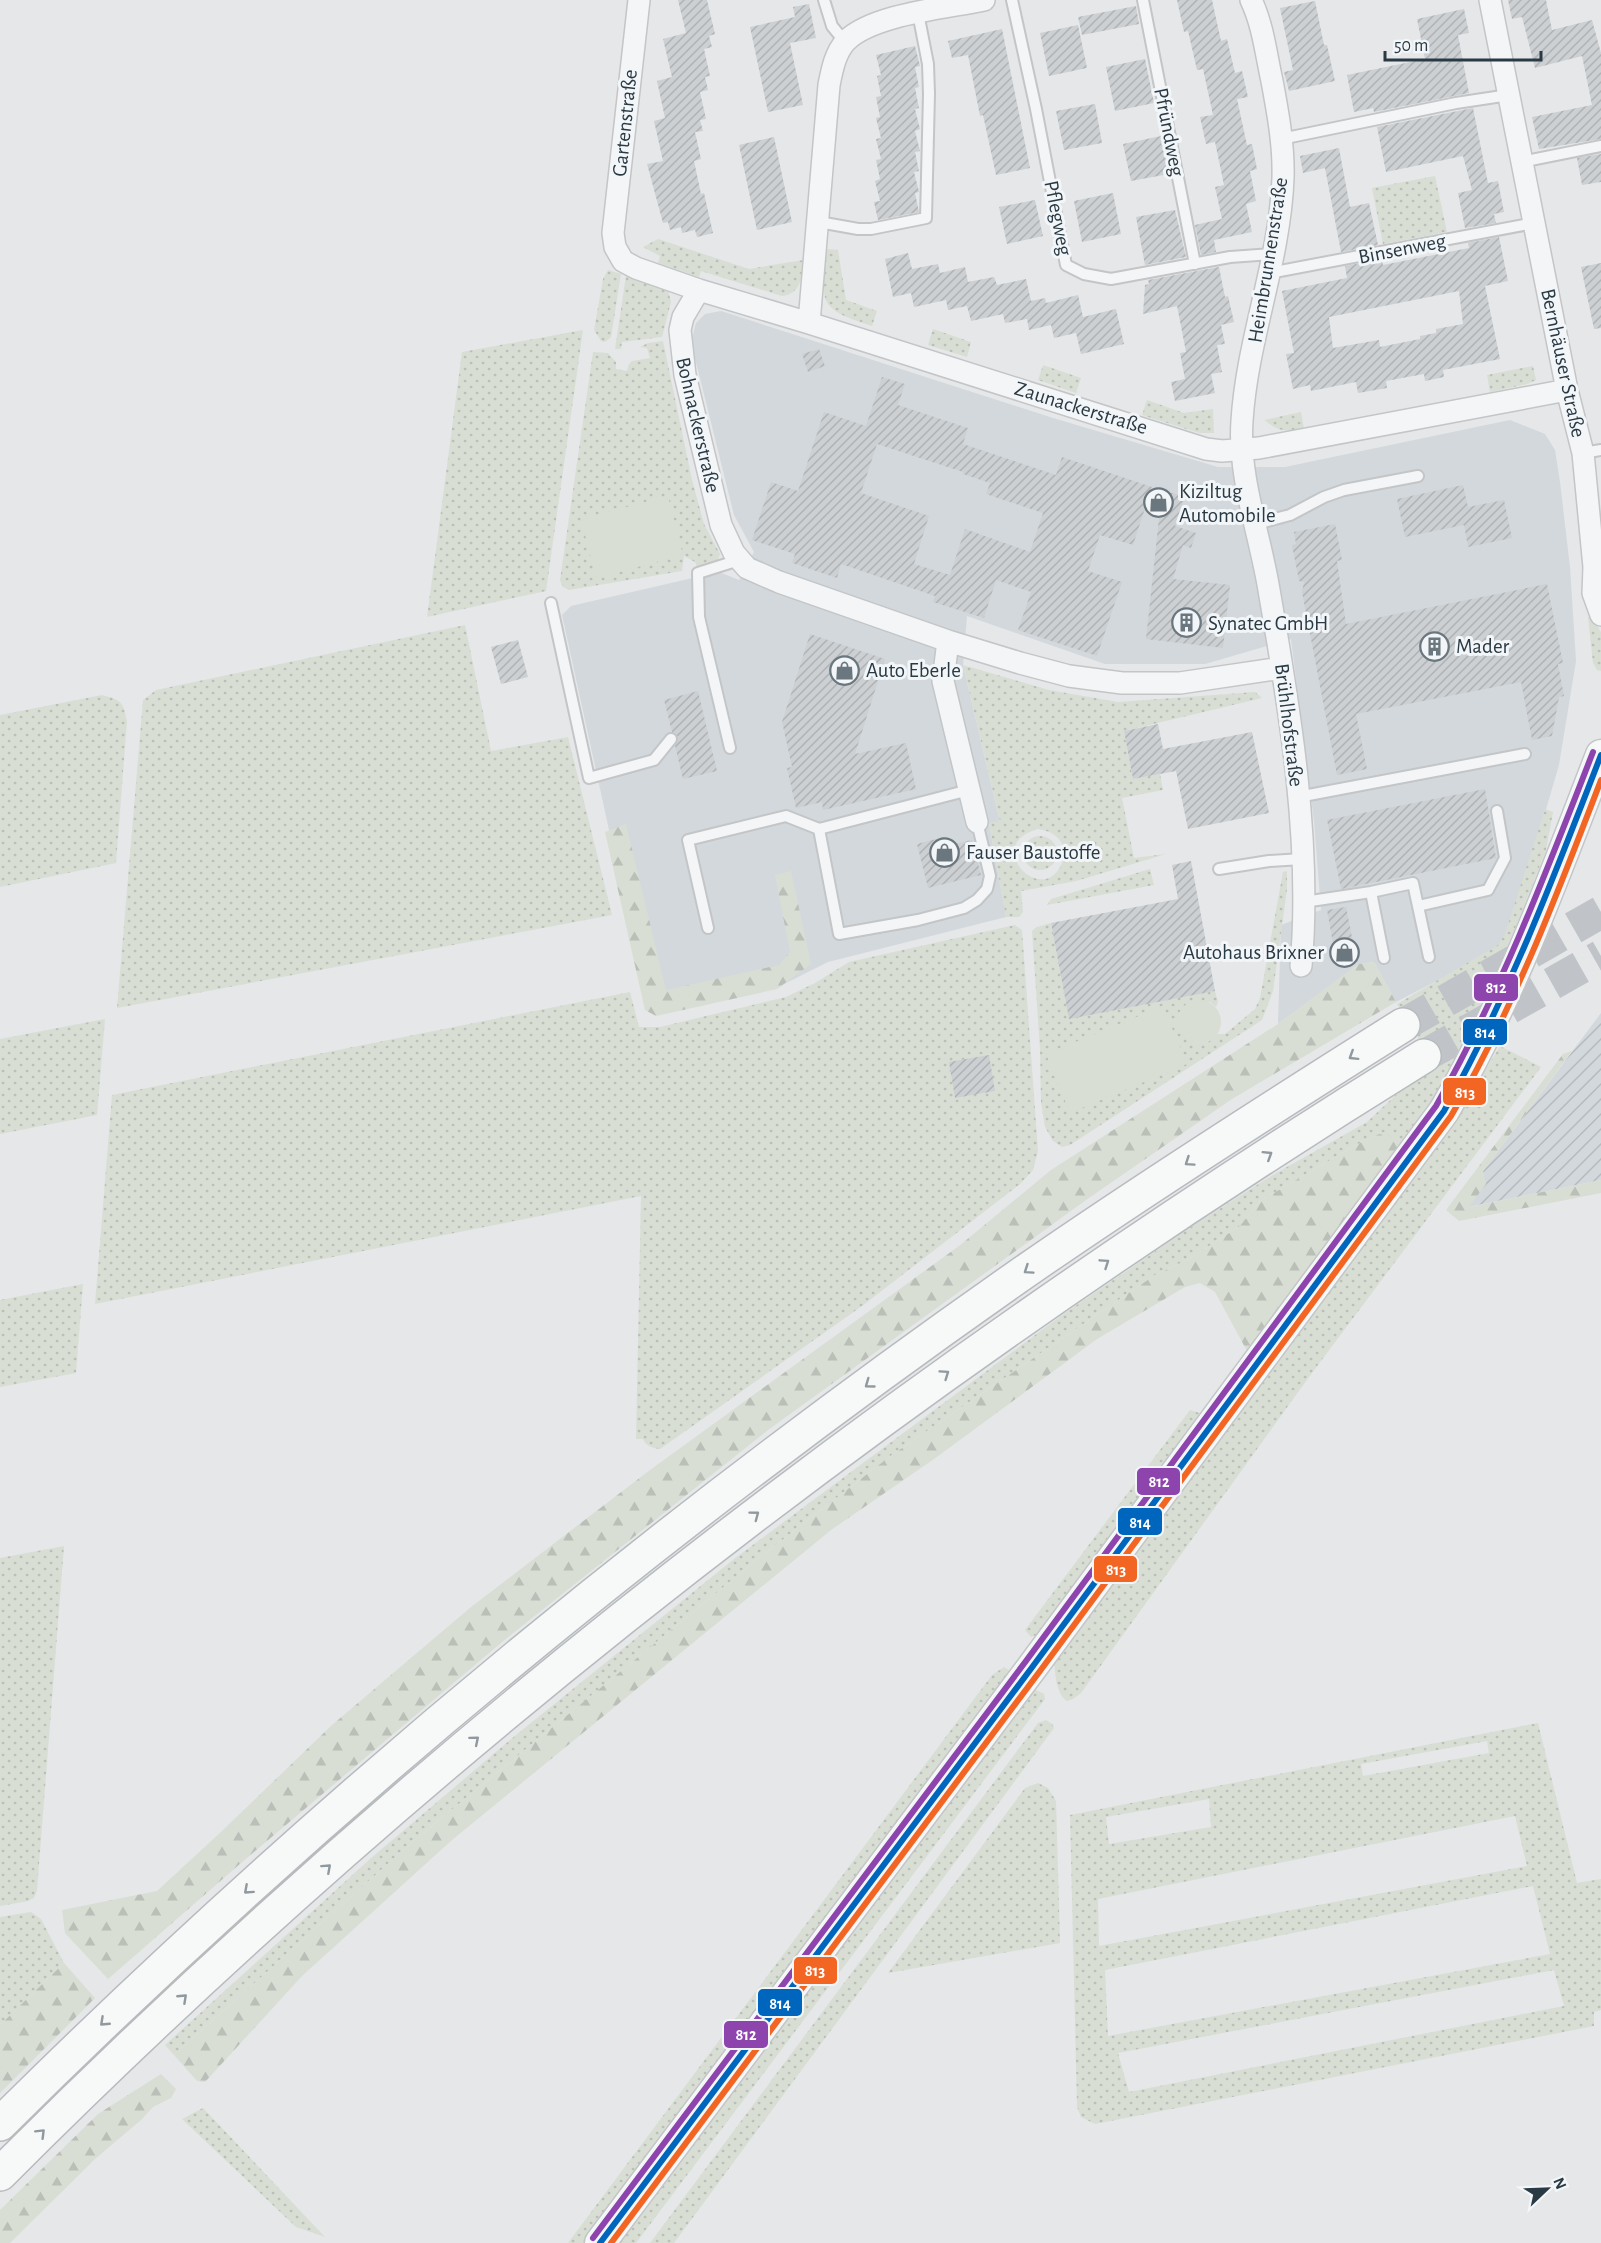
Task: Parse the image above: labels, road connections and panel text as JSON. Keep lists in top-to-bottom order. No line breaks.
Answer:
{"streets":{"street":["Gartenstraße","Heimbrunnenstraße","Bernhäuser Straße","Zaunackerstraße","Bohnackerstraße","Brühlhofstraße"],"lane":["Pfründweg","Pflegweg","Binsenweg"]},"crossings":[["Gartenstraße","Zaunackerstraße"],["Pfründweg","Pflegweg"],["Pflegweg","Binsenweg"],["Pflegweg","Heimbrunnenstraße"],["Binsenweg","Heimbrunnenstraße"],["Binsenweg","Bernhäuser Straße"],["Heimbrunnenstraße","Zaunackerstraße"],["Heimbrunnenstraße","Brühlhofstraße"],["Bernhäuser Straße","Zaunackerstraße"],["Zaunackerstraße","Bohnackerstraße"],["Zaunackerstraße","Brühlhofstraße"]],"places":{"shop":["Kiziltug Automobile","Auto Eberle","Fauser Baustoffe","Autohaus Brixner"],"building":["Synatec GmbH","Mader"]},"lines":["transit line 812","transit line 814","transit line 813"],"scale_bar":"50 m","north":"top right"}
